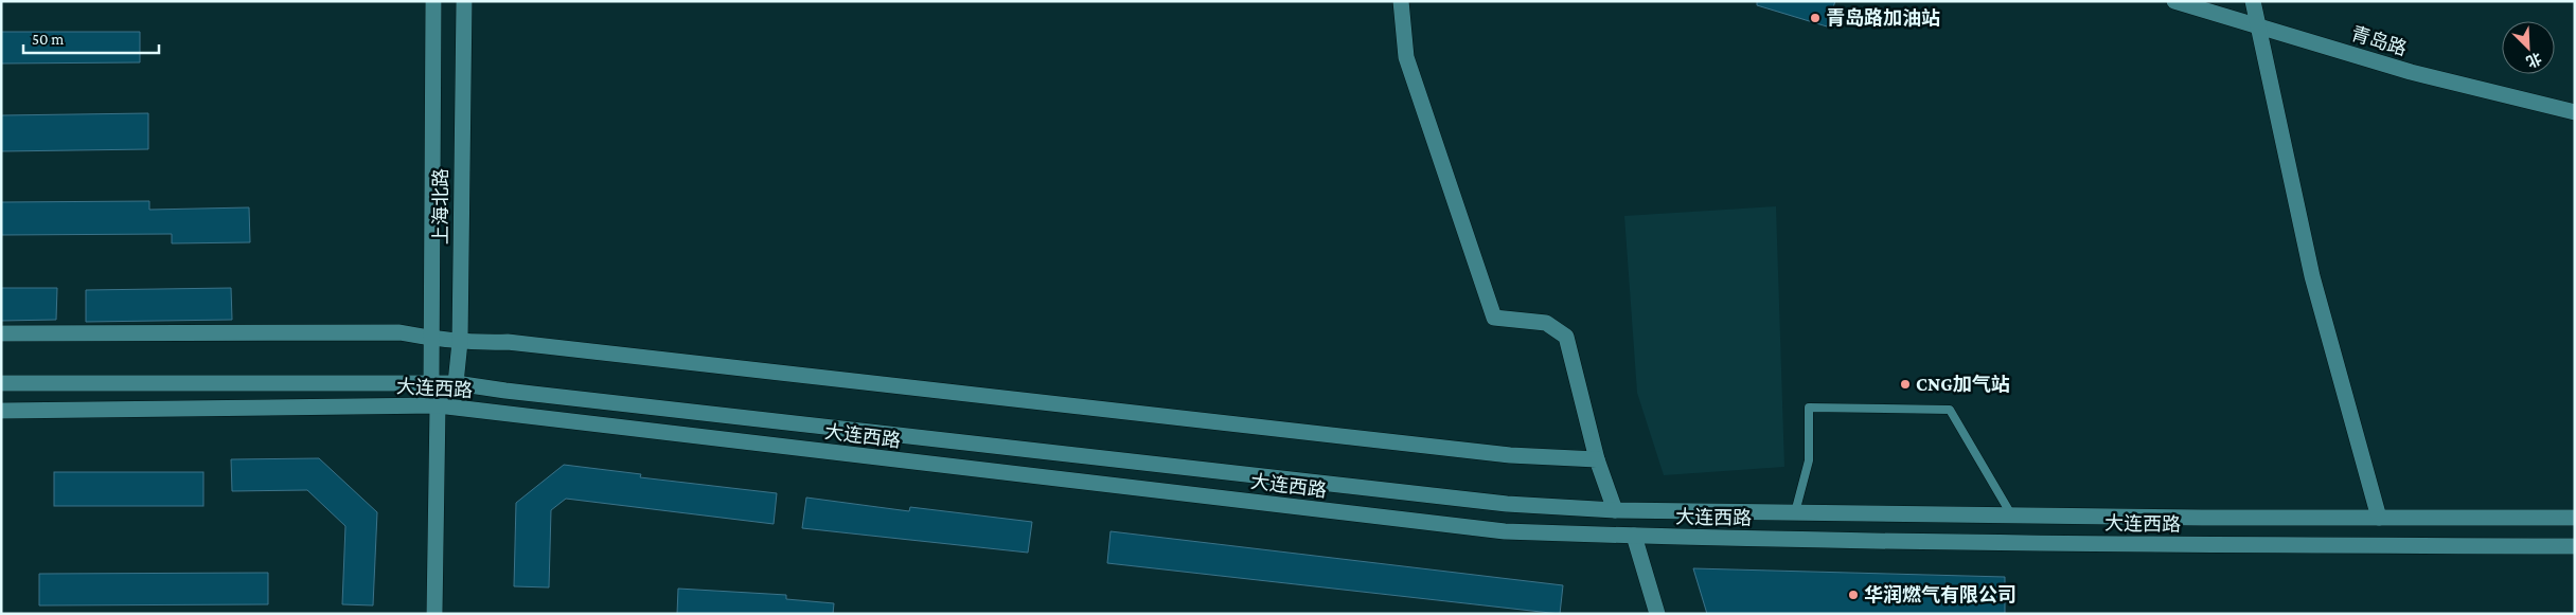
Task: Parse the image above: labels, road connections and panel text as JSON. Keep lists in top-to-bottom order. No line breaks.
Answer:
{"streets":{"main road":["青岛路","上海北路","大连西路"]},"crossings":[["上海北路","大连西路"]],"places":["青岛路加油站","CNG加气站","华润燃气有限公司"],"scale_bar":"50 m","north":"bottom right"}
